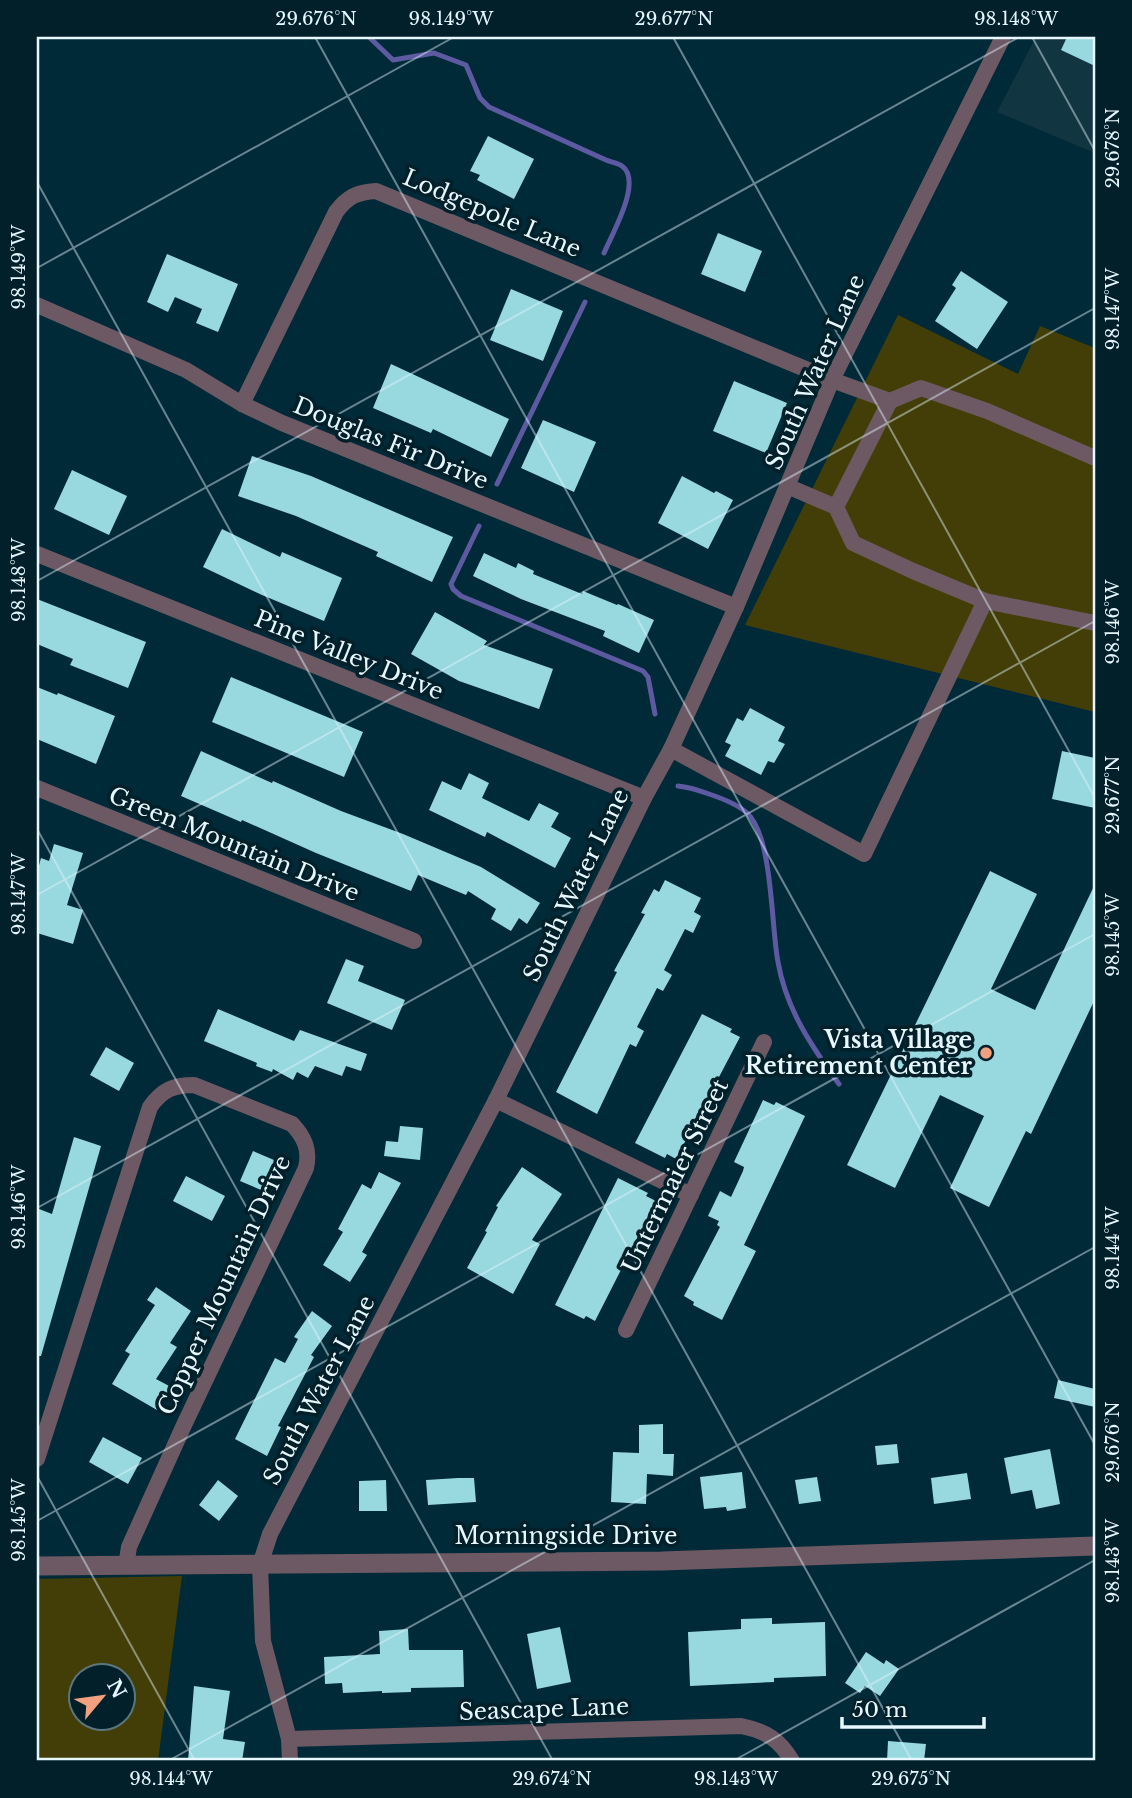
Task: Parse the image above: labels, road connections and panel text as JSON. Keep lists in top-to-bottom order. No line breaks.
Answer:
{"streets":{"street":["Lodgepole Lane","South Water Lane","Douglas Fir Drive","Pine Valley Drive","Green Mountain Drive","Untermaier Street","Copper Mountain Drive","Morningside Drive","Seascape Lane"]},"crossings":[["Lodgepole Lane","South Water Lane"],["Lodgepole Lane","Douglas Fir Drive"],["South Water Lane","Douglas Fir Drive"],["South Water Lane","Pine Valley Drive"],["South Water Lane","Morningside Drive"],["South Water Lane","Seascape Lane"],["Copper Mountain Drive","Morningside Drive"]],"places":["Vista Village Retirement Center"],"scale_bar":"50 m","north":"top right","coordinates":["29.676°N","98.149°W","29.677°N","98.148°W","29.678°N","98.147°W","98.146°W","98.145°W","98.144°W","98.143°W","29.674°N","29.675°N"]}
